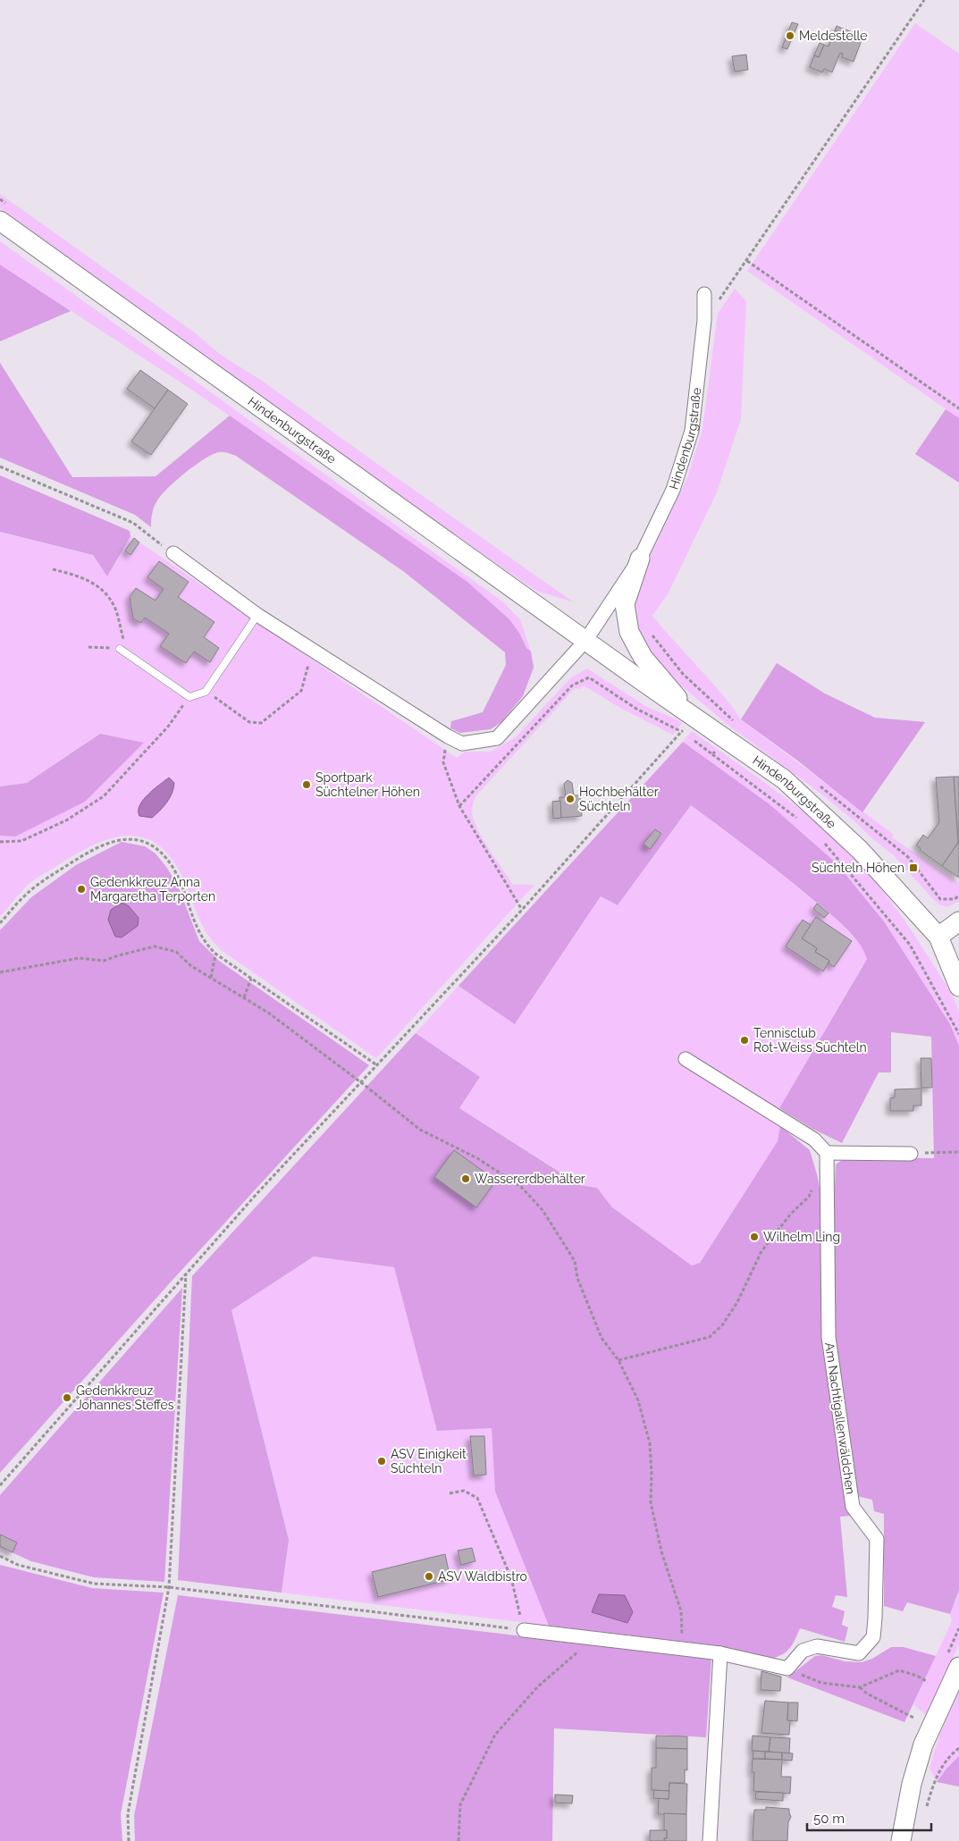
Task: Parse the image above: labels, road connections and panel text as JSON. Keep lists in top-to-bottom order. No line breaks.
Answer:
{"streets":{"main road":["Hindenburgstraße"],"street":["Am Nachtigallenwäldchen"]},"places":{"other":["Meldestelle","Sportpark Süchtelner Höhen","Hochbehälter Süchteln","Gedenkkreuz Anna Margaretha Terporten","Tennisclub Rot-Weiss Süchteln","Wassererdbehälter","Wilhelm Ling","Gedenkkreuz Johannes Steffes","ASV Einigkeit Süchteln","ASV Waldbistro"],"transit":["Süchteln Höhen"]},"scale_bar":"50 m"}
